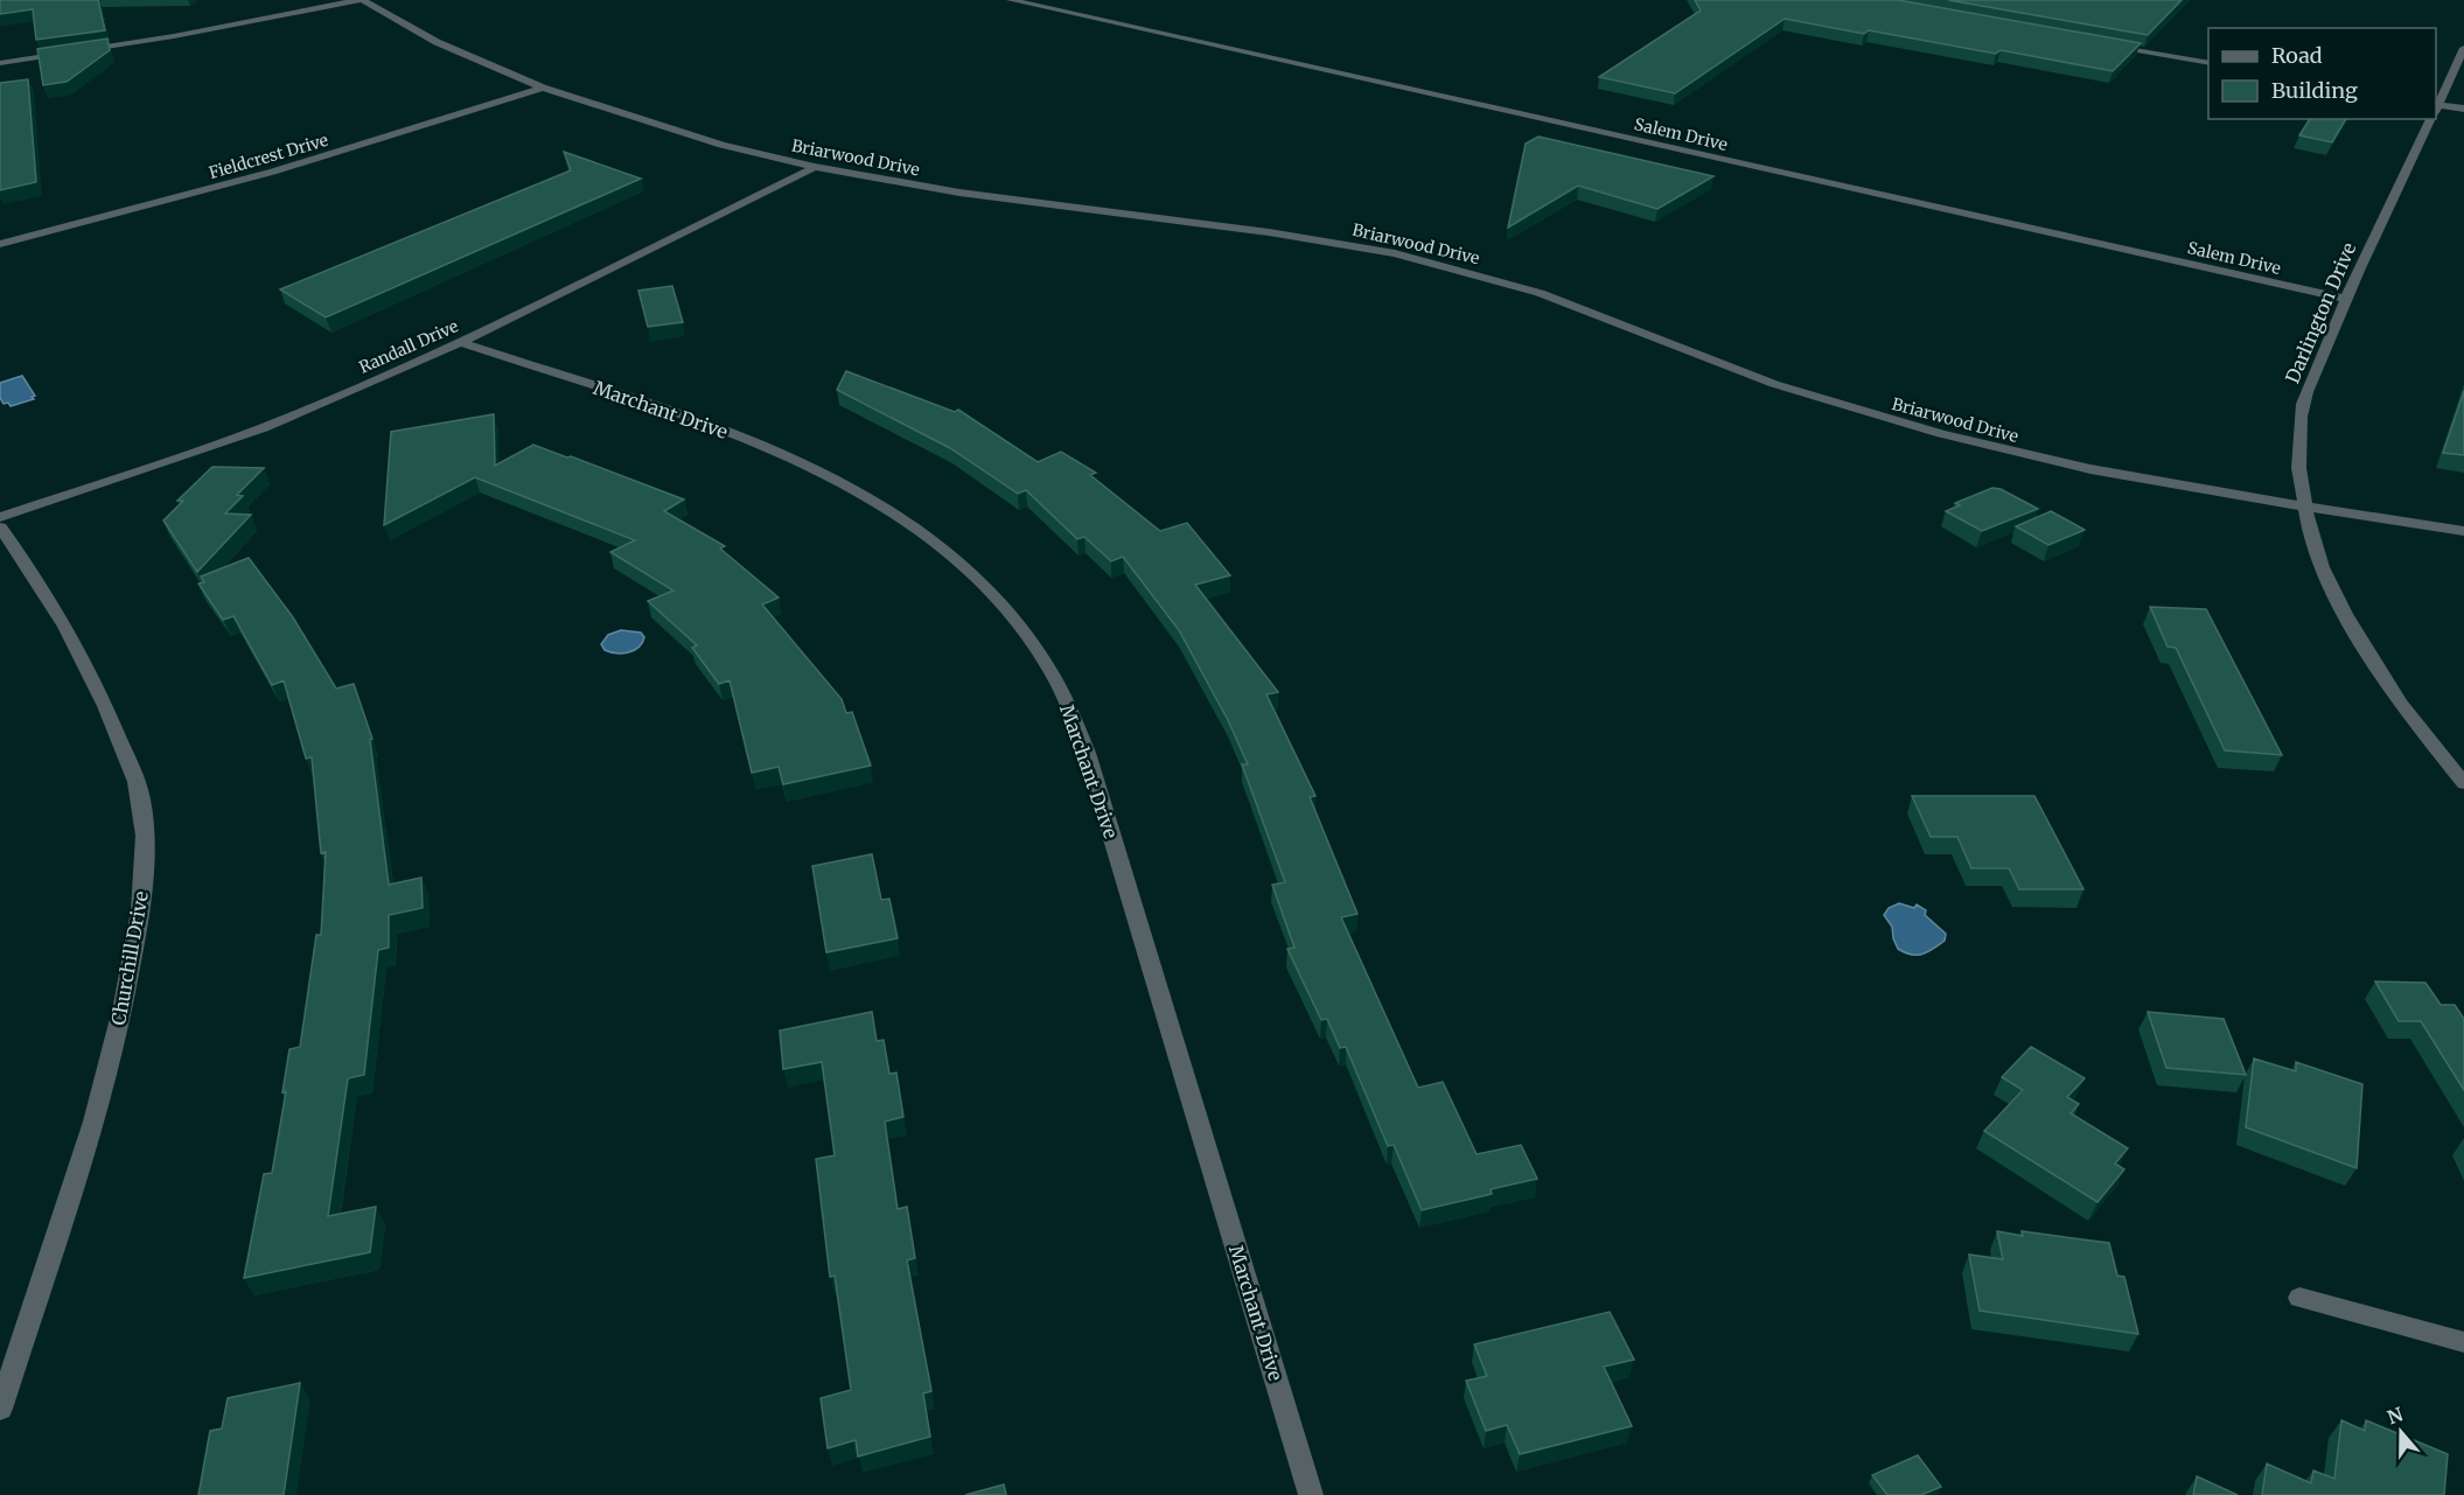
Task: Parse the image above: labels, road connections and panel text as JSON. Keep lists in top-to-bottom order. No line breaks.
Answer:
{"streets":{"street":["Salem Drive","Fieldcrest Drive","Briarwood Drive","Darlington Drive","Randall Drive","Marchant Drive","Churchill Drive"]},"crossings":[["Salem Drive","Darlington Drive"],["Fieldcrest Drive","Briarwood Drive"],["Briarwood Drive","Darlington Drive"],["Briarwood Drive","Randall Drive"],["Randall Drive","Marchant Drive"]],"legend":["Road","Building"],"north":"top"}
